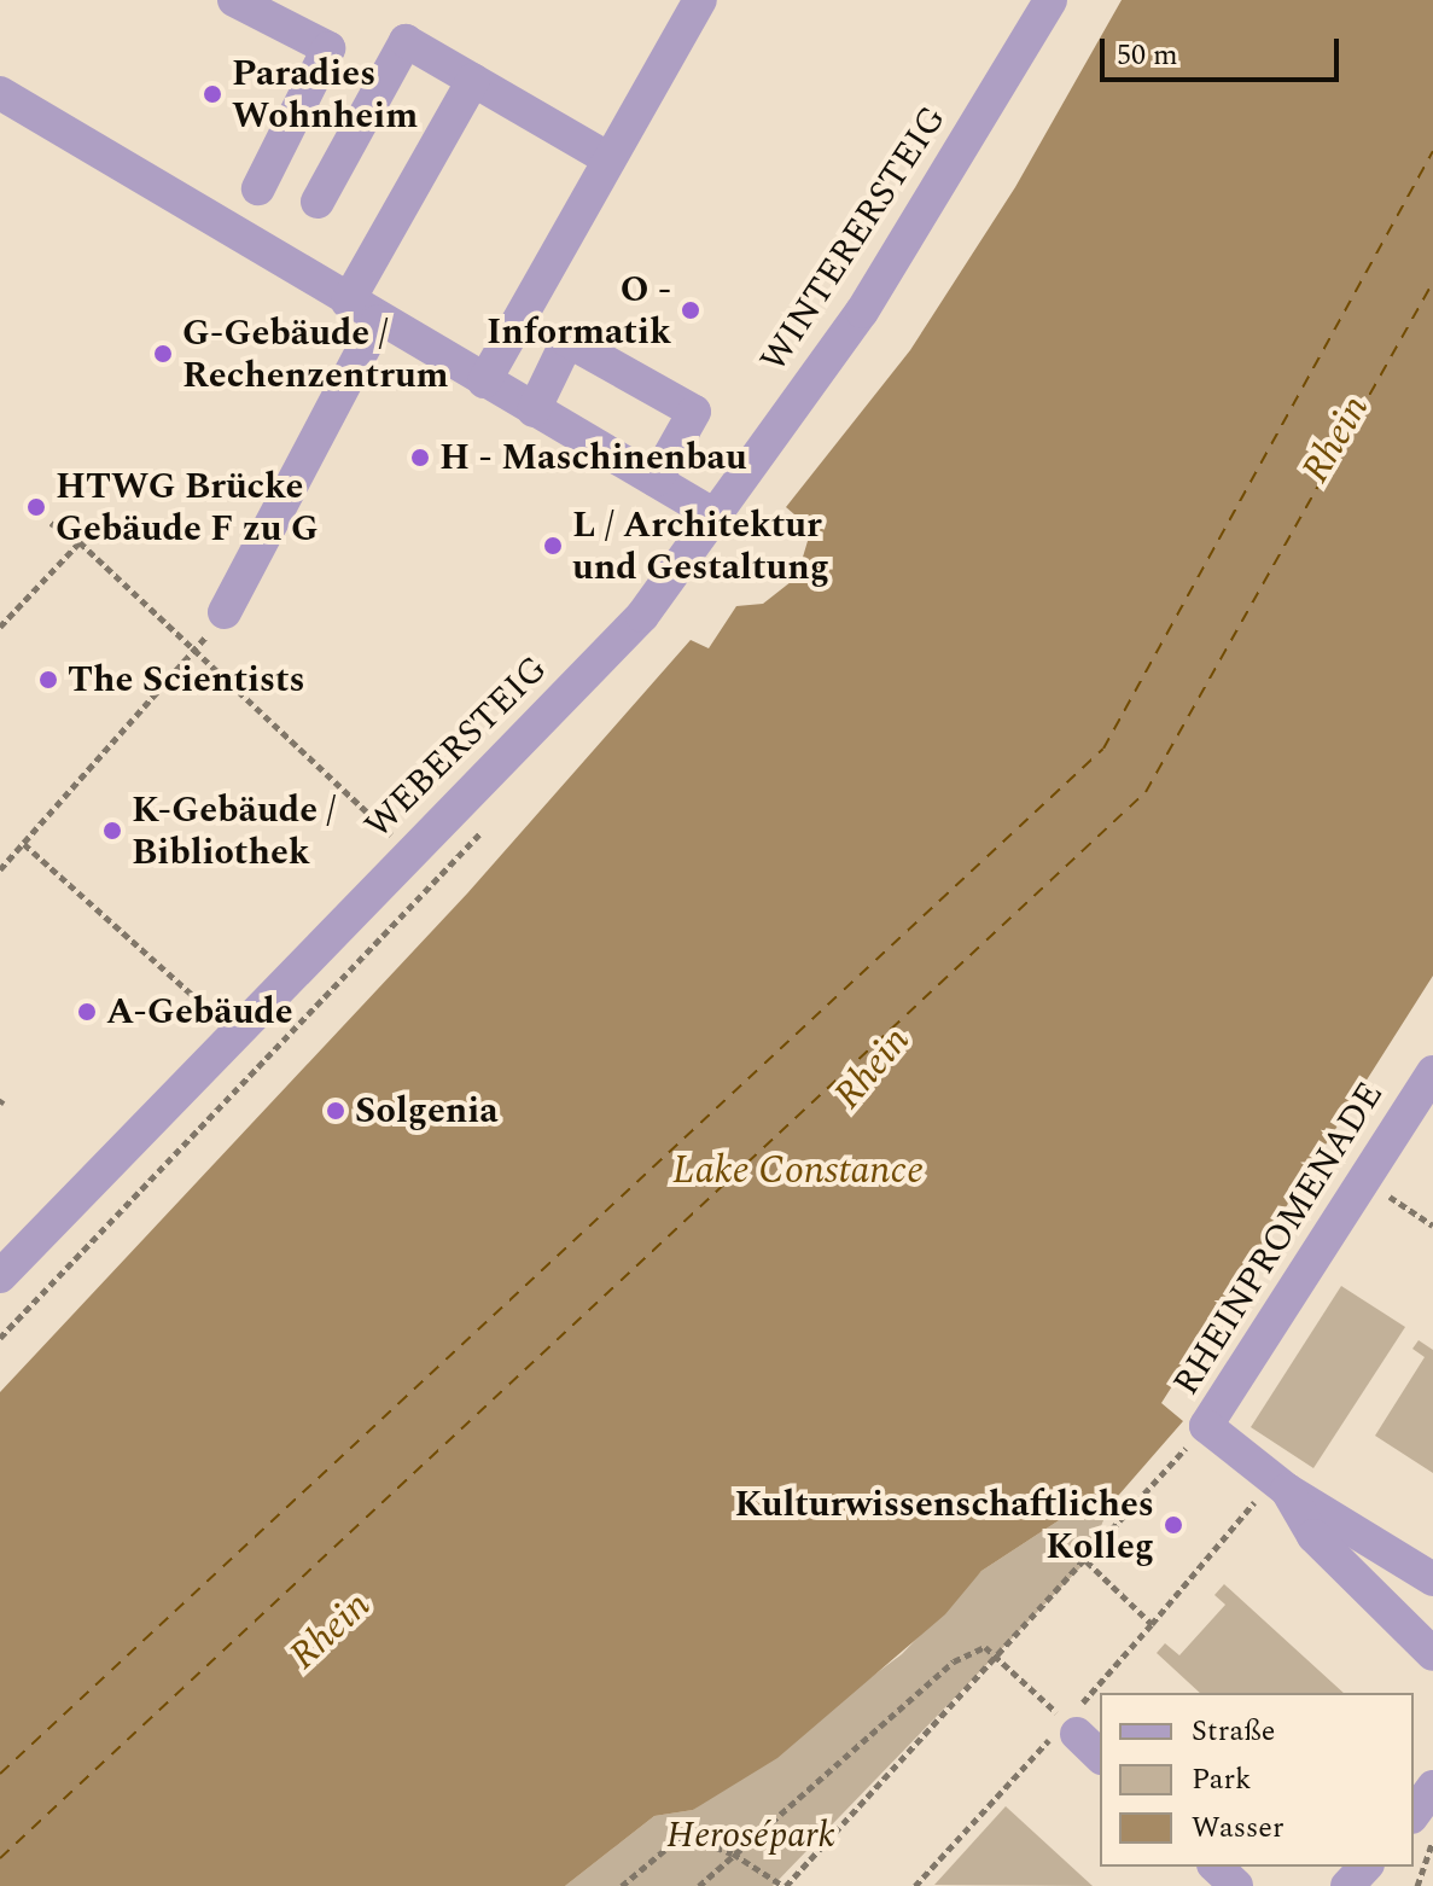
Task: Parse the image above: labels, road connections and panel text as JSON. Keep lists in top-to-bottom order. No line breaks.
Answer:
{"streets":{"street":["WINTERERSTEIG","WEBERSTEIG","RHEINPROMENADE"]},"crossings":[["WINTERERSTEIG","WEBERSTEIG"]],"water":["Rhein","Lake Constance"],"parks":["Herosépark"],"places":["Paradies Wohnheim","O - Informatik","G-Gebäude / Rechenzentrum","H - Maschinenbau","HTWG Brücke Gebäude F zu G","L / Architektur und Gestaltung","The Scientists","K-Gebäude / Bibliothek","A-Gebäude","Solgenia","Kulturwissenschaftliches Kolleg"],"legend":["Straße","Park","Wasser"],"scale_bar":"50 m"}
